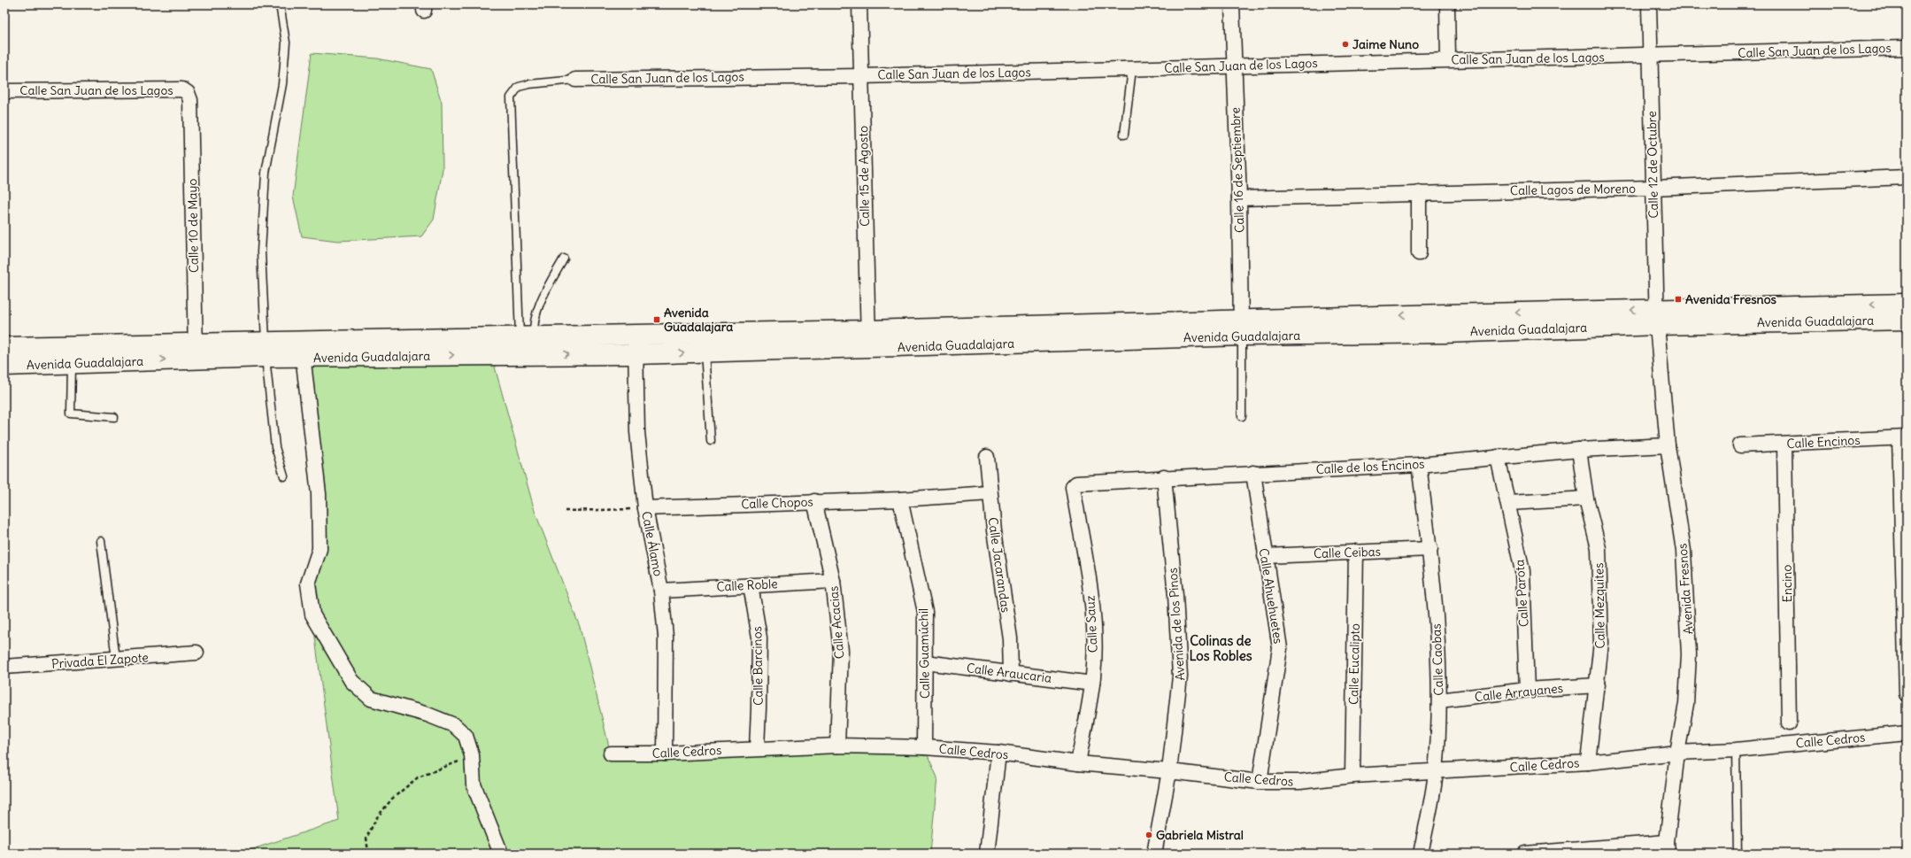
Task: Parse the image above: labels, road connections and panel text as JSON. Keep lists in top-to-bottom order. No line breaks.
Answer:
{"streets":{"street":["Calle San Juan de los Lagos","Calle 12 de Octubre","Calle 16 de Septiembre","Calle 15 de Agosto","Calle Lagos de Moreno","Calle 10 de Mayo","Avenida Guadalajara","Calle Encinos","Calle de los Encinos","Calle Chopos","Calle Álamo","Calle Ceibas","Calle Jacarandas","Encino","Calle Roble","Avenida Fresnos","Calle Parota","Calle Ahuehuetes","Calle Mezquites","Calle Acacias","Calle Sauz","Avenida de los Pinos","Calle Guamúchil","Calle Caobas","Privada El Zapote","Calle Eucalipto","Calle Barcinos","Calle Araucaria","Calle Arrayanes","Calle Cedros"]},"crossings":[["Calle San Juan de los Lagos","Calle 12 de Octubre"],["Calle San Juan de los Lagos","Calle 16 de Septiembre"],["Calle San Juan de los Lagos","Calle 15 de Agosto"],["Calle San Juan de los Lagos","Calle 10 de Mayo"],["Calle 12 de Octubre","Calle Lagos de Moreno"],["Calle 12 de Octubre","Avenida Guadalajara"],["Calle 12 de Octubre","Avenida Fresnos"],["Calle 16 de Septiembre","Calle Lagos de Moreno"],["Calle 16 de Septiembre","Avenida Guadalajara"],["Calle 15 de Agosto","Avenida Guadalajara"],["Calle 10 de Mayo","Avenida Guadalajara"],["Avenida Guadalajara","Calle Álamo"],["Avenida Guadalajara","Avenida Fresnos"],["Calle Encinos","Encino"],["Calle de los Encinos","Avenida Fresnos"],["Calle de los Encinos","Calle Parota"],["Calle de los Encinos","Calle Ahuehuetes"],["Calle de los Encinos","Calle Mezquites"],["Calle de los Encinos","Calle Sauz"],["Calle de los Encinos","Avenida de los Pinos"],["Calle de los Encinos","Calle Caobas"],["Calle Chopos","Calle Álamo"],["Calle Chopos","Calle Jacarandas"],["Calle Chopos","Calle Acacias"],["Calle Chopos","Calle Guamúchil"],["Calle Álamo","Calle Roble"],["Calle Álamo","Calle Cedros"],["Calle Ceibas","Calle Ahuehuetes"],["Calle Ceibas","Calle Caobas"],["Calle Ceibas","Calle Eucalipto"],["Calle Jacarandas","Calle Araucaria"],["Calle Roble","Calle Acacias"],["Calle Roble","Calle Barcinos"],["Avenida Fresnos","Calle Cedros"],["Calle Parota","Calle Arrayanes"],["Calle Ahuehuetes","Calle Cedros"],["Calle Mezquites","Calle Arrayanes"],["Calle Mezquites","Calle Cedros"],["Calle Acacias","Calle Cedros"],["Calle Sauz","Calle Araucaria"],["Calle Sauz","Calle Cedros"],["Avenida de los Pinos","Calle Cedros"],["Calle Guamúchil","Calle Araucaria"],["Calle Guamúchil","Calle Cedros"],["Calle Caobas","Calle Arrayanes"],["Calle Caobas","Calle Cedros"],["Calle Eucalipto","Calle Cedros"],["Calle Barcinos","Calle Cedros"]],"districts":["Colinas de Los Robles"],"places":{"other":["Jaime Nuno","Gabriela Mistral"],"transit":["Avenida Fresnos","Avenida Guadalajara"]}}
